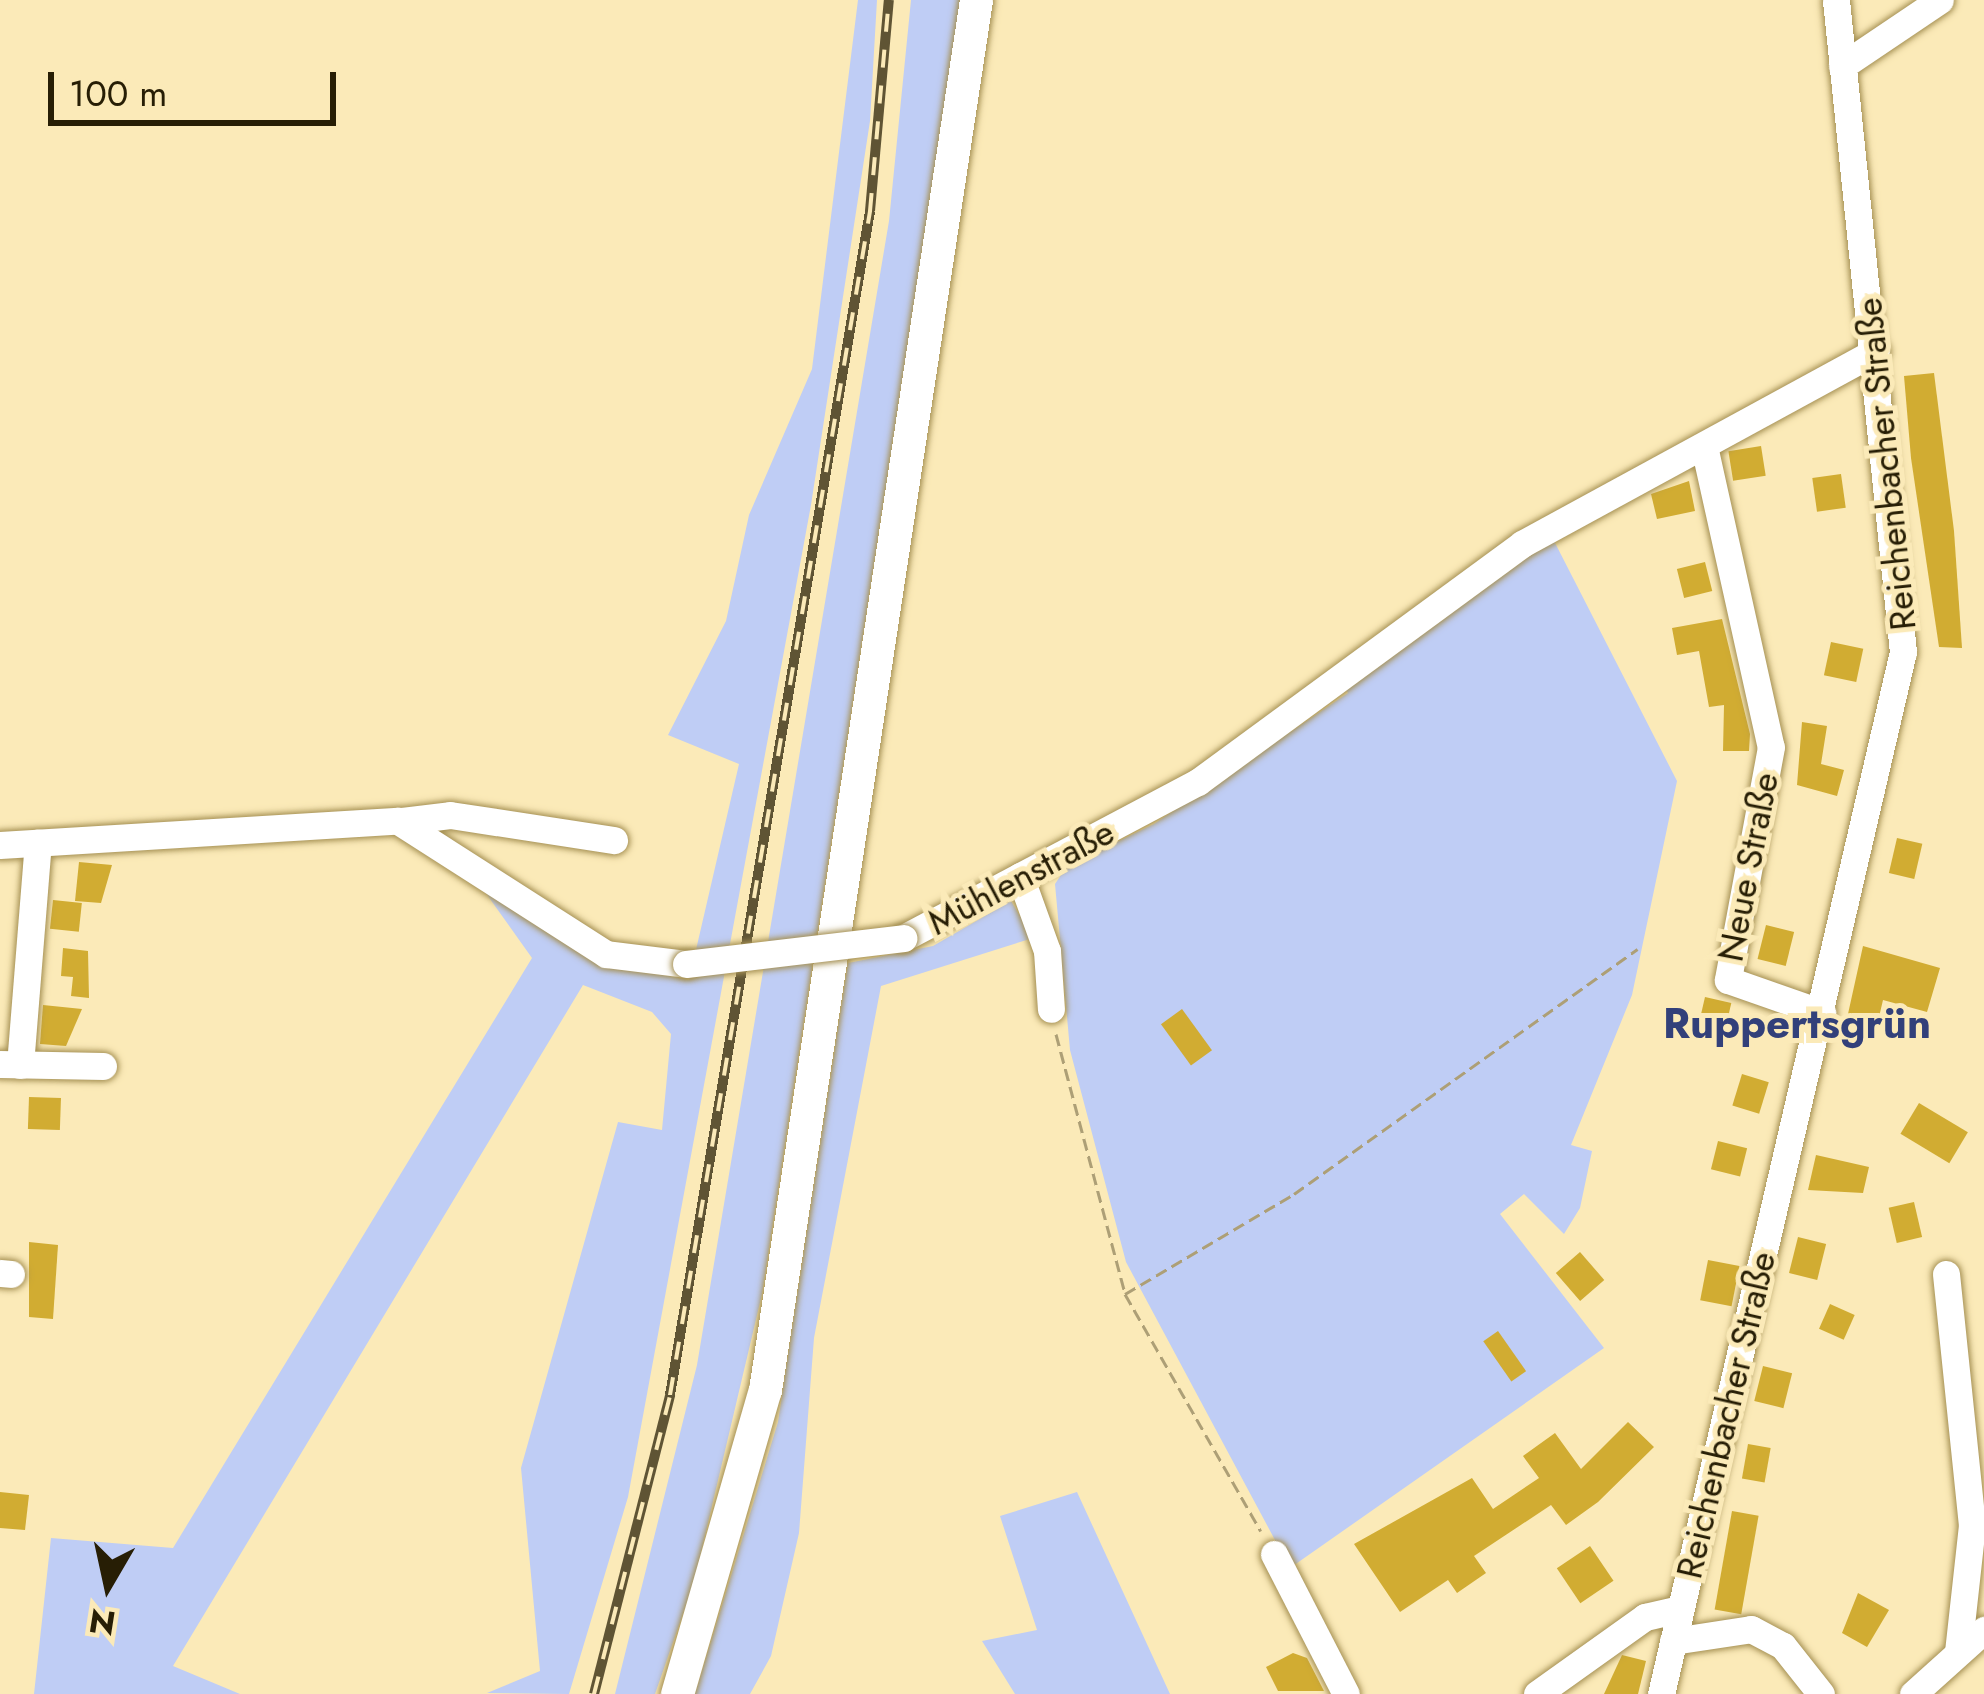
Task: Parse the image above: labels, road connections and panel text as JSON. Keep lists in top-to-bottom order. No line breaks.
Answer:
{"streets":{"street":["Reichenbacher Straße","Neue Straße","Mühlenstraße"]},"crossings":[["Reichenbacher Straße","Neue Straße"],["Reichenbacher Straße","Mühlenstraße"],["Neue Straße","Mühlenstraße"]],"districts":["Ruppertsgrün"],"scale_bar":"100 m","north":"bottom"}
